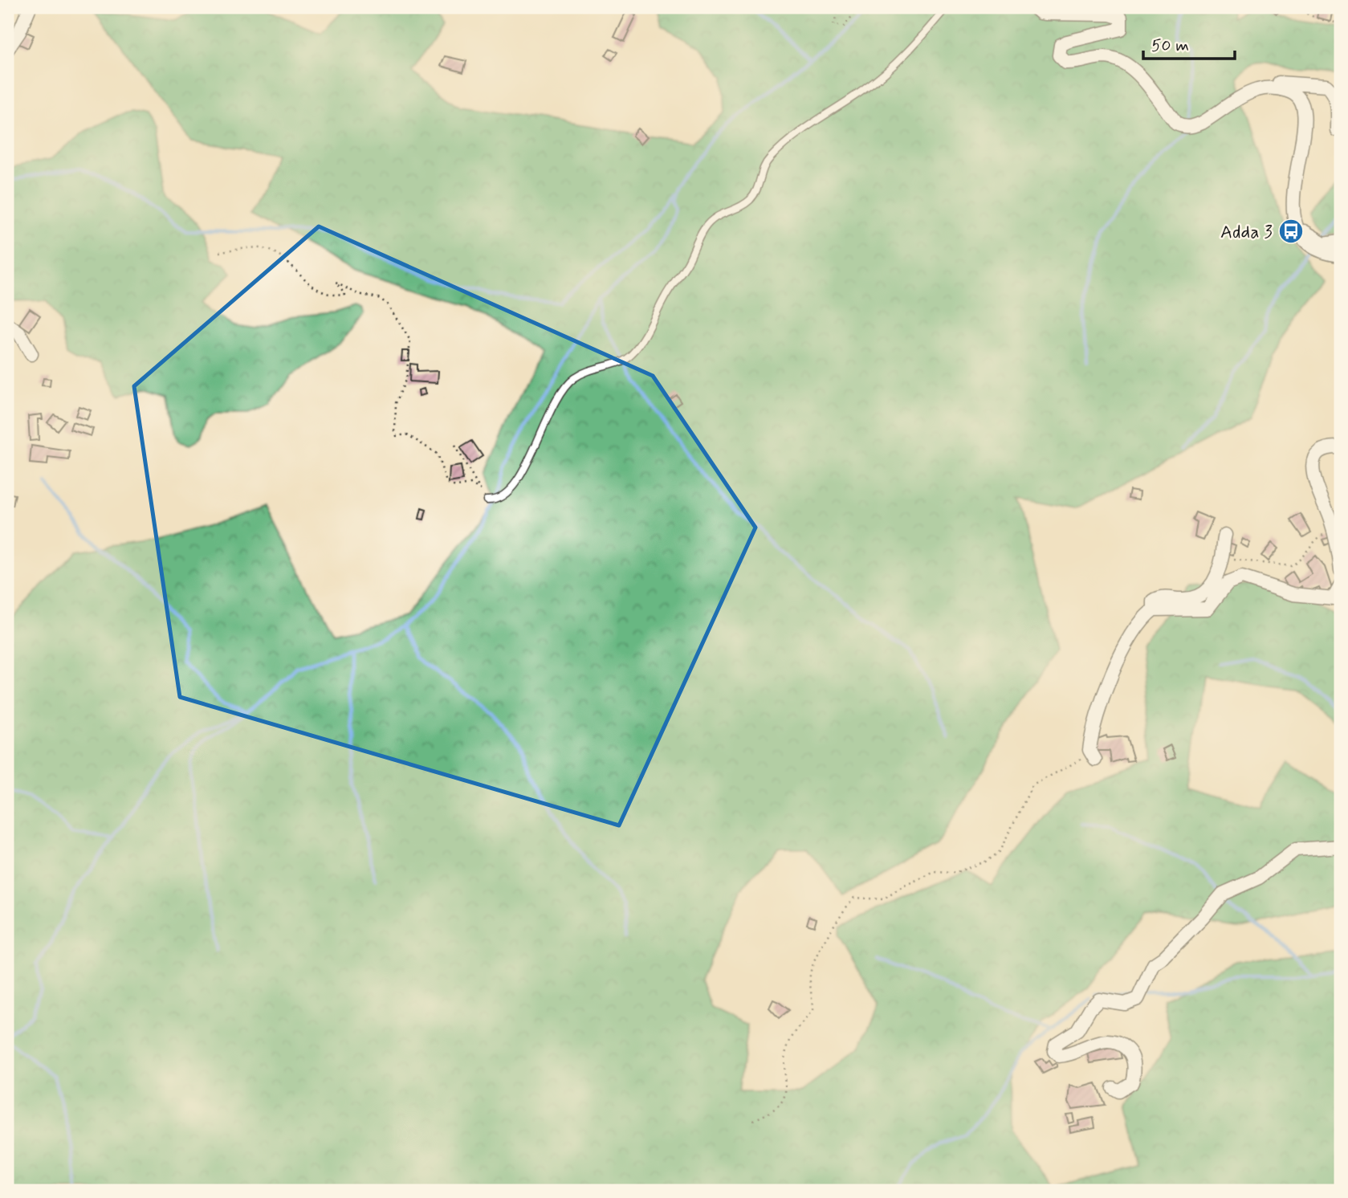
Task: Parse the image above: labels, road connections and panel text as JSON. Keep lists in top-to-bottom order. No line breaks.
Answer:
{"places":{"bus stop":["Adda 3"]},"scale_bar":"50 m"}
